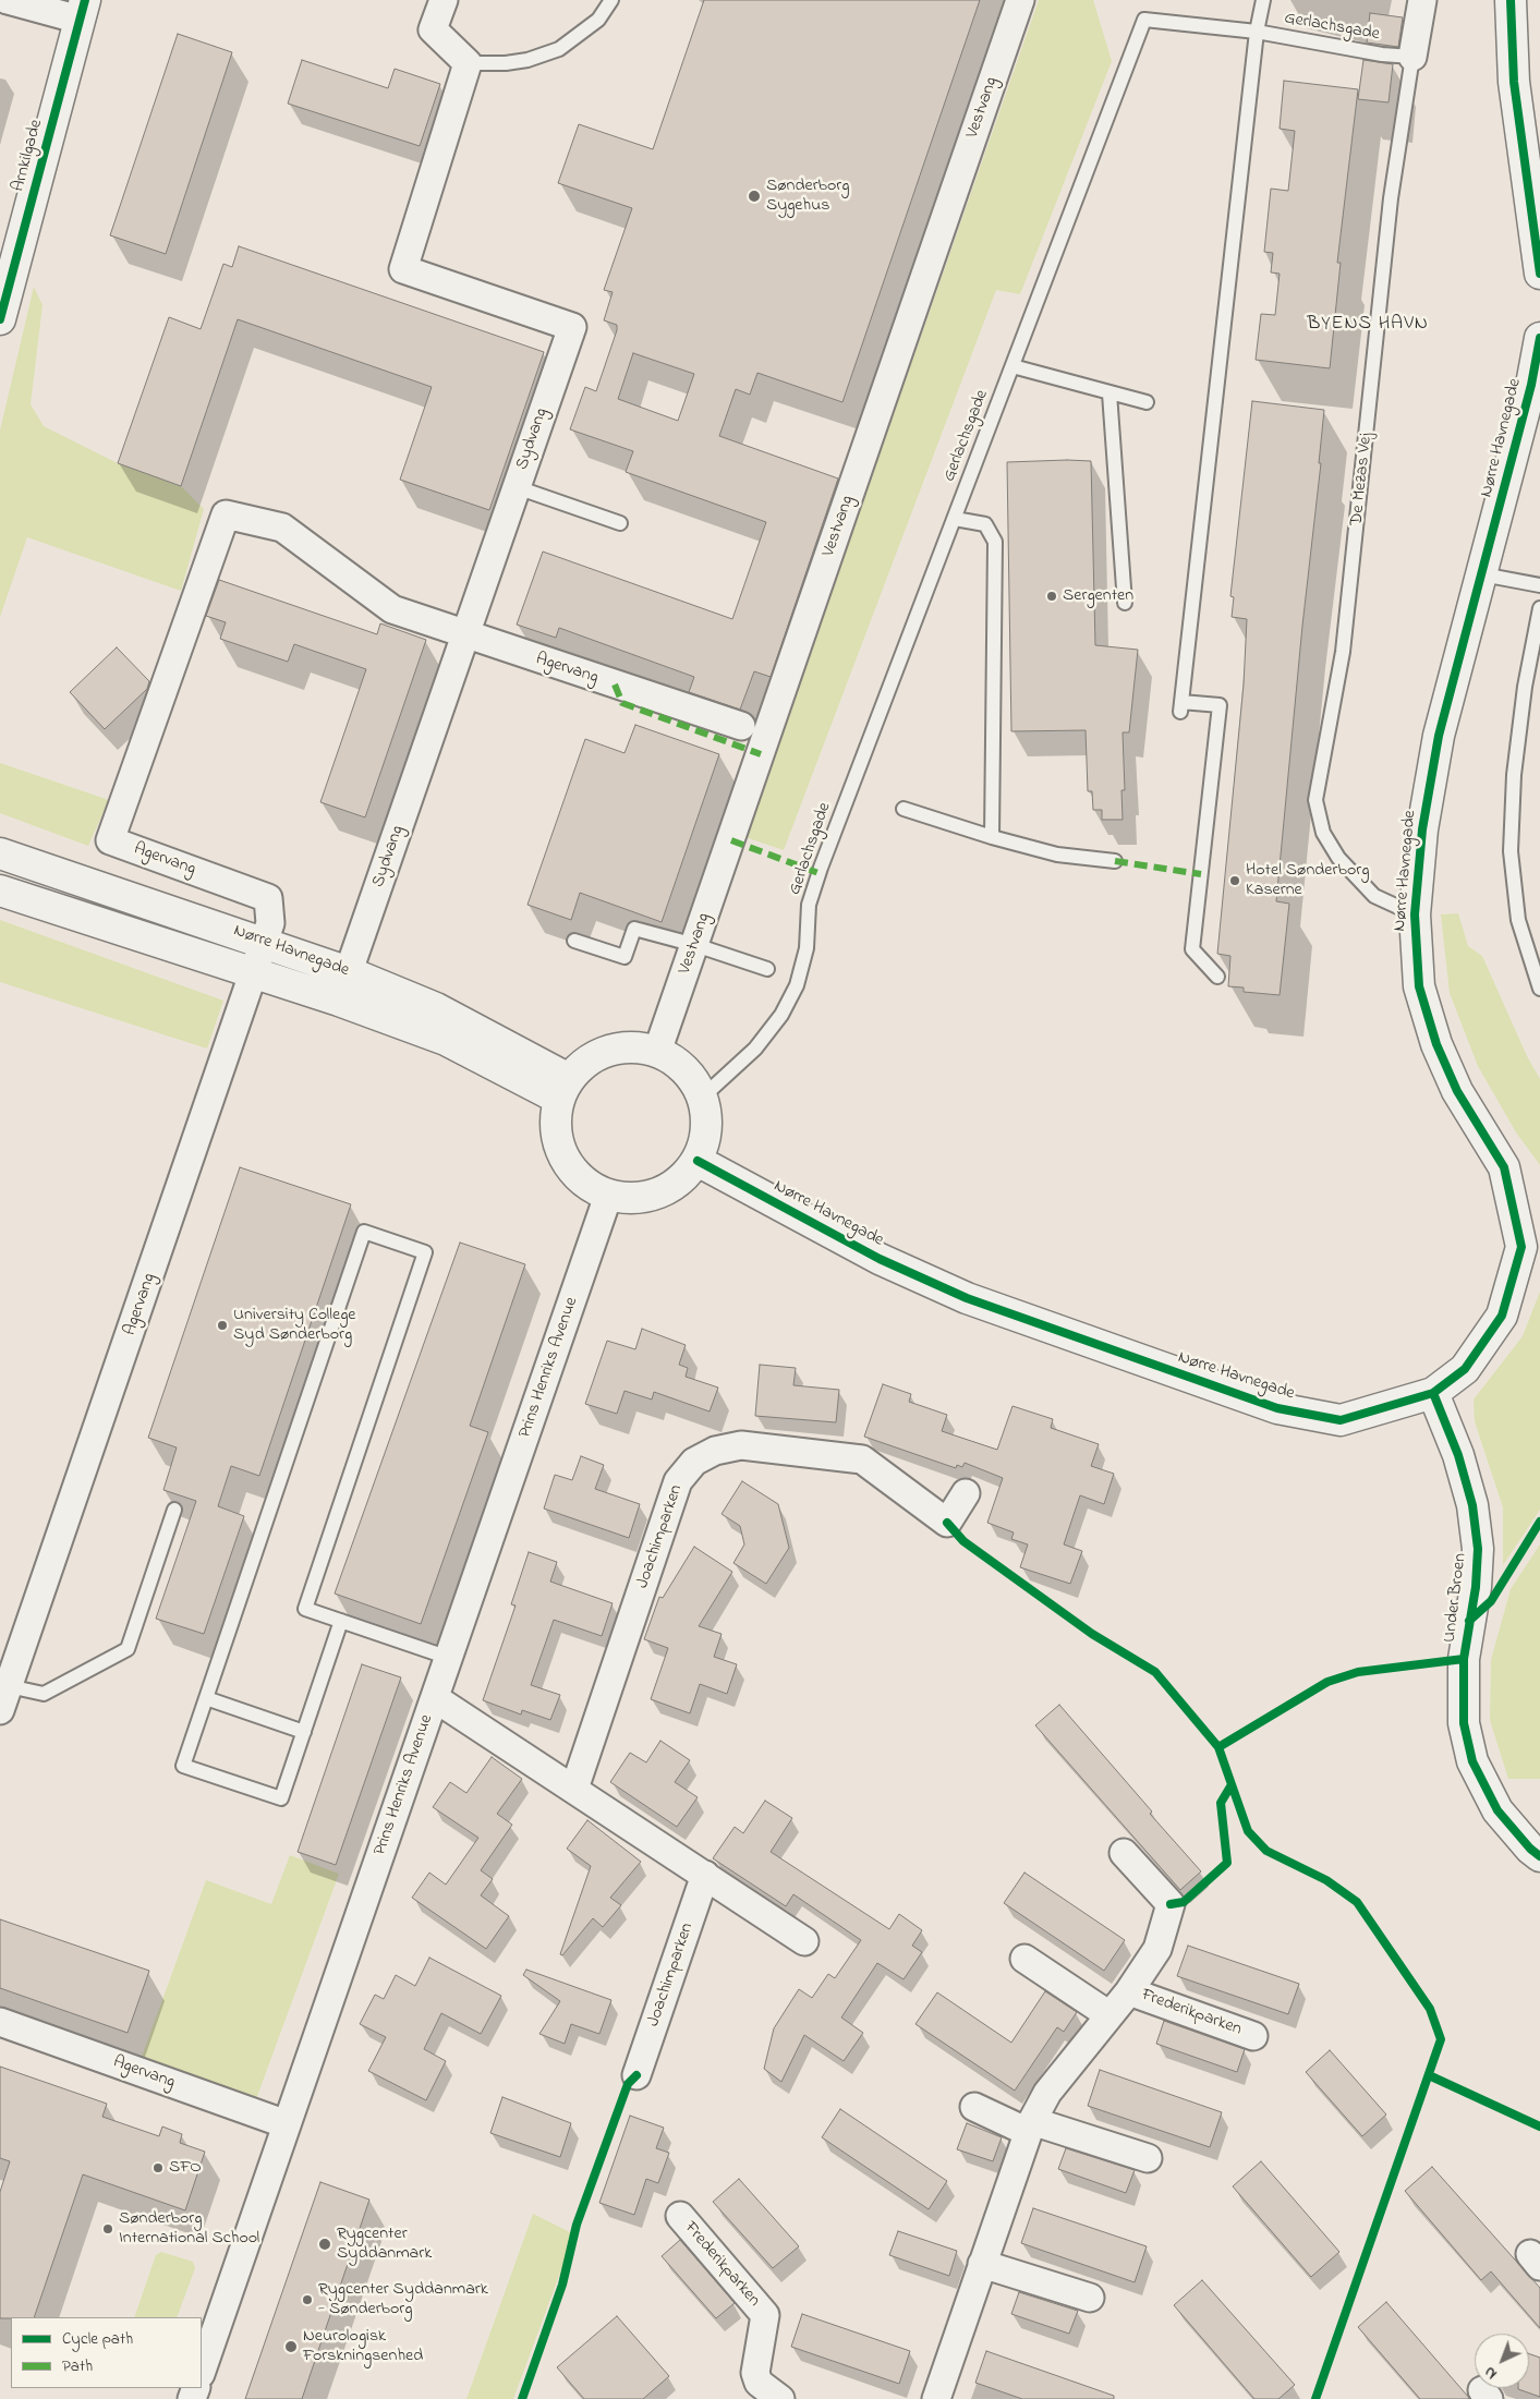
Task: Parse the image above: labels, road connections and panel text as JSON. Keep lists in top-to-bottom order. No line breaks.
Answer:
{"streets":{"street":["Vestvang","Arnkilgade","Nørre Havnegade","Sydvang","De Mezas Vej","Agervang","Prins Henriks Avenue","Joachimparken","Under Broen","Frederikparken"],"lane":["Gerlachsgade"]},"crossings":[["Gerlachsgade","Vestvang"],["Gerlachsgade","Nørre Havnegade"],["Gerlachsgade","De Mezas Vej"],["Gerlachsgade","Prins Henriks Avenue"],["Vestvang","Nørre Havnegade"],["Vestvang","Prins Henriks Avenue"],["Nørre Havnegade","Sydvang"],["Nørre Havnegade","De Mezas Vej"],["Nørre Havnegade","Agervang"],["Nørre Havnegade","Prins Henriks Avenue"],["Nørre Havnegade","Under Broen"],["Sydvang","Agervang"],["Agervang","Prins Henriks Avenue"]],"districts":["BYENS HAVN"],"places":["Sønderborg Sygehus","Sergenten","Hotel Sønderborg Kaserne","University College Syd Sønderborg","SFO","Sønderborg International School","Rygcenter Syddanmark","Rygcenter Syddanmark - Sønderborg","Neurologisk Forskningsenhed"],"legend":["Cycle path","Path"],"north":"bottom left"}
